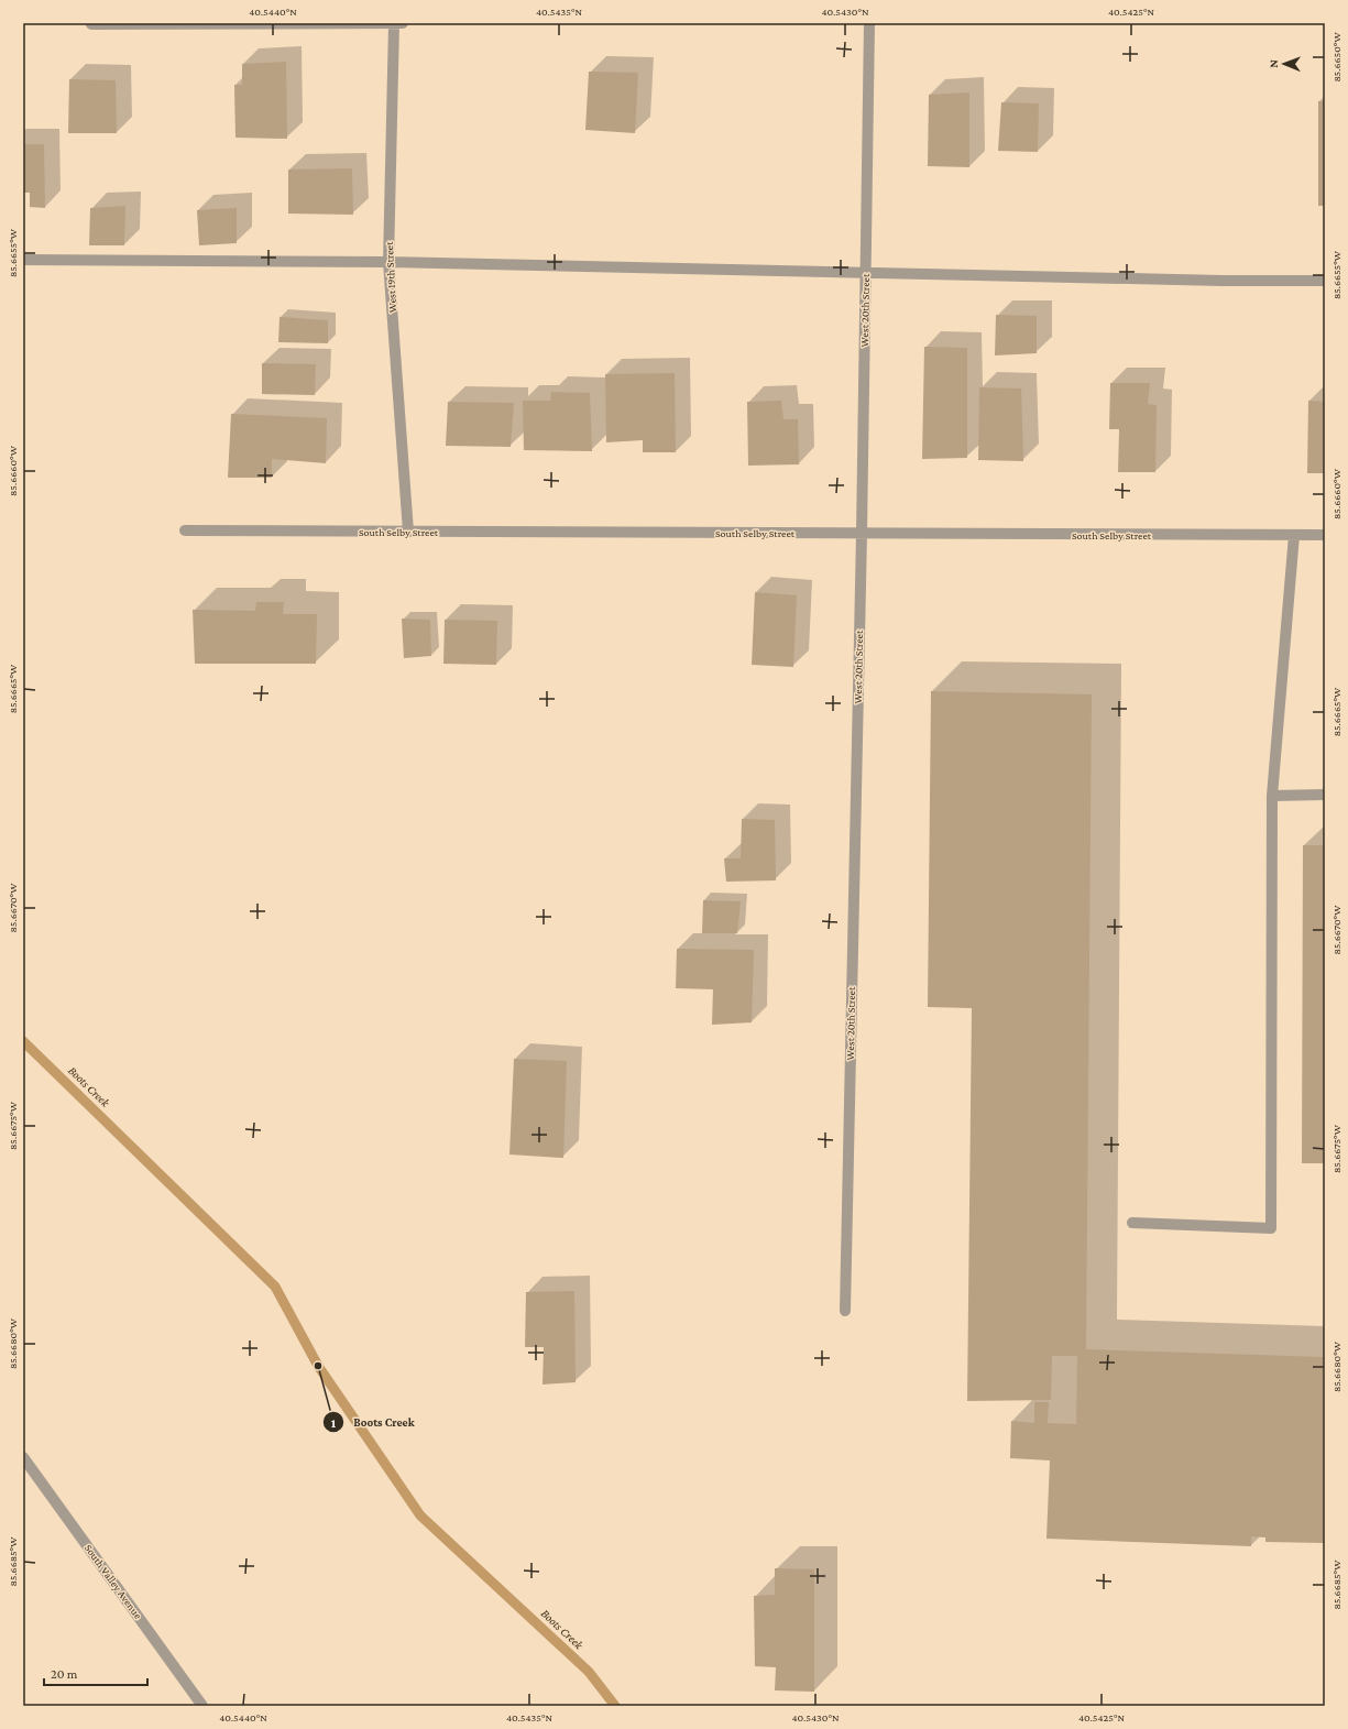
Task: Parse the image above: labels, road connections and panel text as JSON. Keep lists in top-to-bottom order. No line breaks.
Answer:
{"streets":{"street":["West 19th Street","West 20th Street","South Selby Street","South Valley Avenue"]},"crossings":[["West 19th Street","South Selby Street"],["West 20th Street","South Selby Street"]],"water":["Boots Creek"],"places":["Boots Creek"],"scale_bar":"20 m","north":"left","coordinates":["40.5440°N","40.5435°N","40.5430°N","40.5425°N","85.6650°W","85.6655°W","85.6660°W","85.6665°W","85.6670°W","85.6675°W","85.6680°W","85.6685°W"]}
